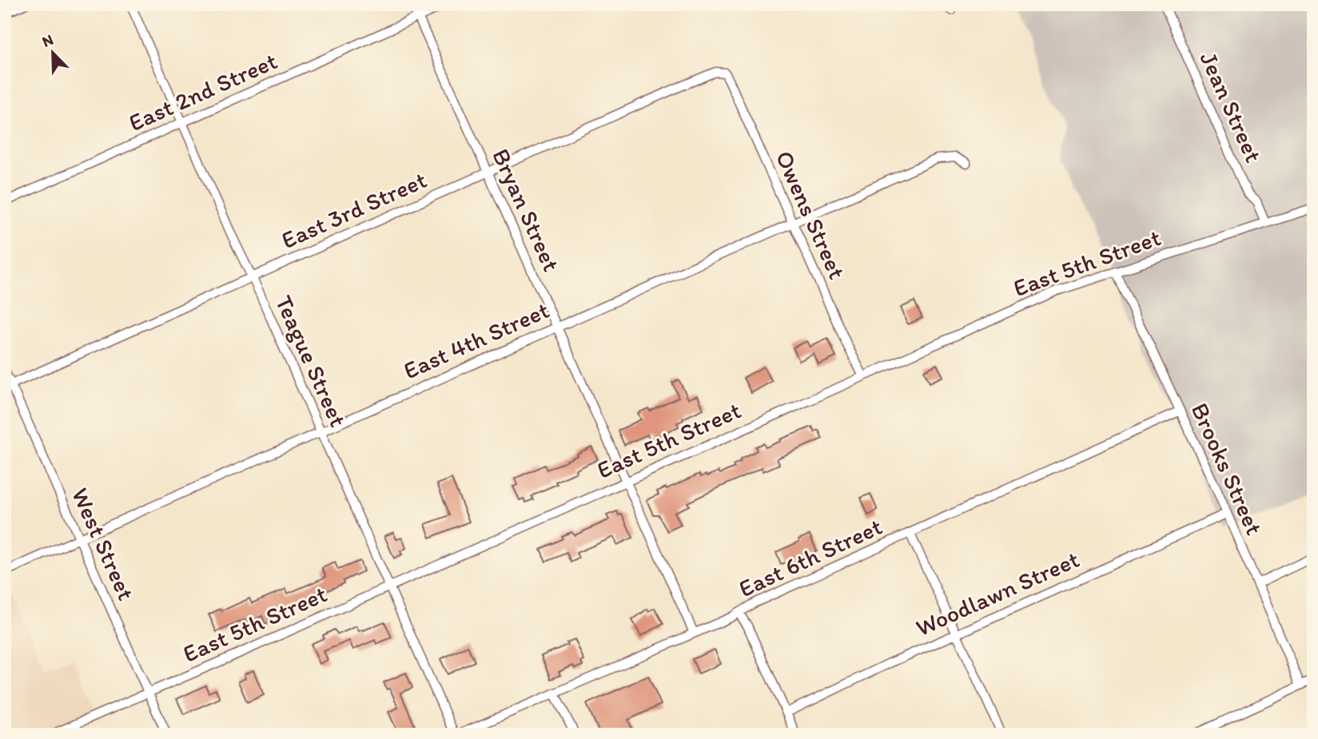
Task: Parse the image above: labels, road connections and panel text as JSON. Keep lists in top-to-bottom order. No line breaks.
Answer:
{"streets":{"street":["East 2nd Street","Jean Street","East 3rd Street","Bryan Street","Owens Street","East 5th Street","East 4th Street","Teague Street","Brooks Street","West Street","East 6th Street","Woodlawn Street"]},"crossings":[["East 2nd Street","Bryan Street"],["East 2nd Street","Teague Street"],["Jean Street","East 5th Street"],["East 3rd Street","Bryan Street"],["East 3rd Street","Owens Street"],["East 3rd Street","Teague Street"],["East 3rd Street","West Street"],["Bryan Street","East 5th Street"],["Bryan Street","East 4th Street"],["Bryan Street","East 6th Street"],["Owens Street","East 5th Street"],["Owens Street","East 4th Street"],["East 5th Street","Teague Street"],["East 5th Street","Brooks Street"],["East 5th Street","West Street"],["East 4th Street","Teague Street"],["East 4th Street","West Street"],["Teague Street","East 6th Street"],["Brooks Street","East 6th Street"],["Brooks Street","Woodlawn Street"]],"north":"top left"}
